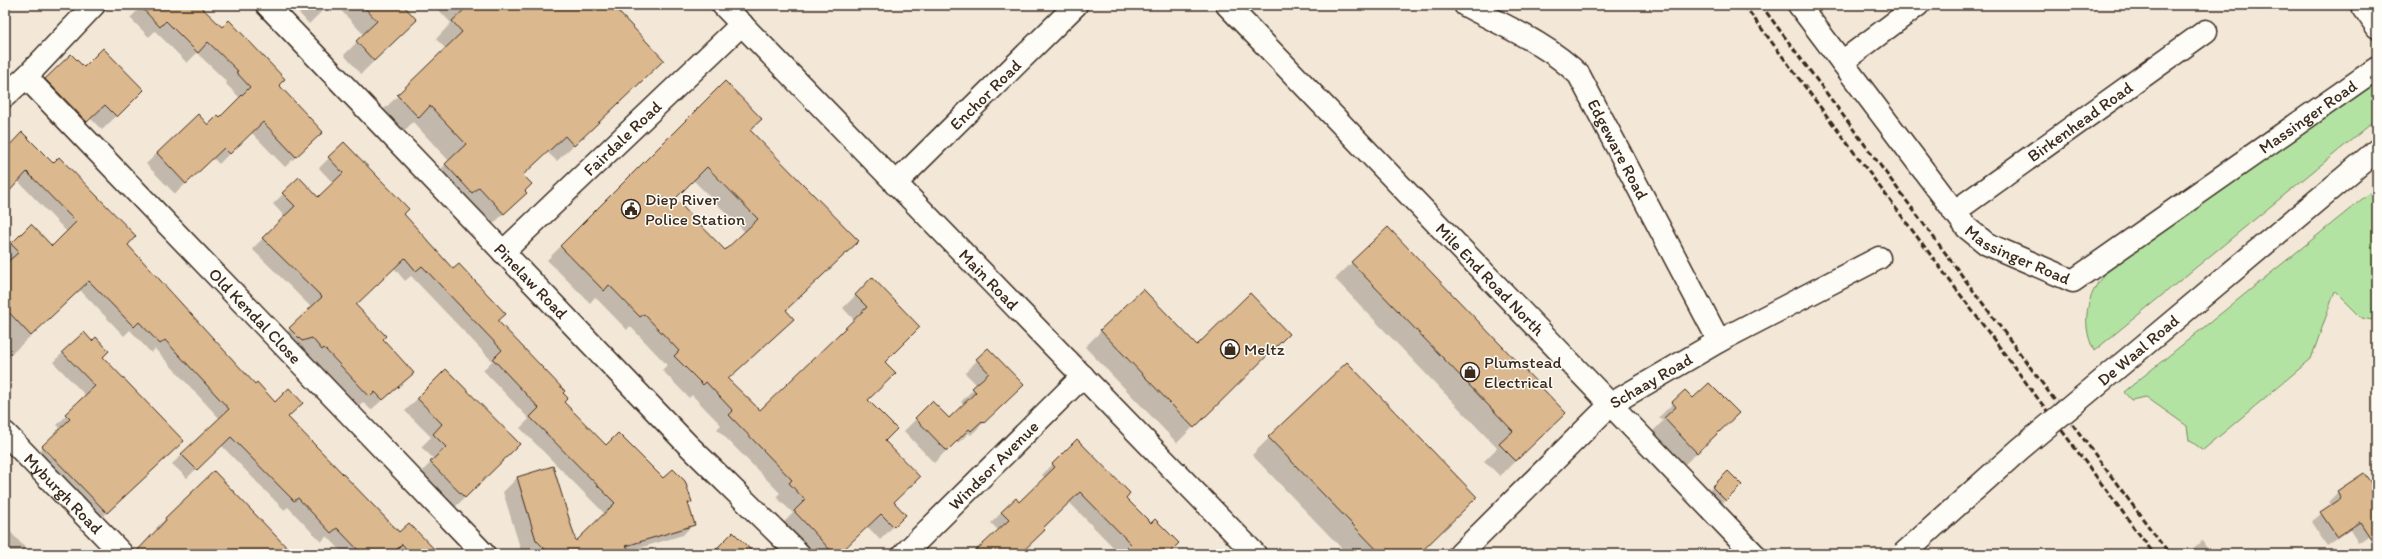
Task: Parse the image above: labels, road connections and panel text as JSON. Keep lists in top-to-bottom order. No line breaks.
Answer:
{"streets":{"street":["Enchor Road","Massinger Road","Birkenhead Road","Fairdale Road","Edgeware Road","Mile End Road North","Main Road","Pinelaw Road","Old Kendal Close","De Waal Road","Schaay Road","Windsor Avenue","Myburgh Road"]},"crossings":[["Enchor Road","Main Road"],["Massinger Road","Birkenhead Road"],["Fairdale Road","Main Road"],["Fairdale Road","Pinelaw Road"],["Edgeware Road","Schaay Road"],["Mile End Road North","Schaay Road"],["Main Road","Windsor Avenue"]],"places":{"public building":["Diep River Police Station"],"shop":["Meltz","Plumstead Electrical"]}}
